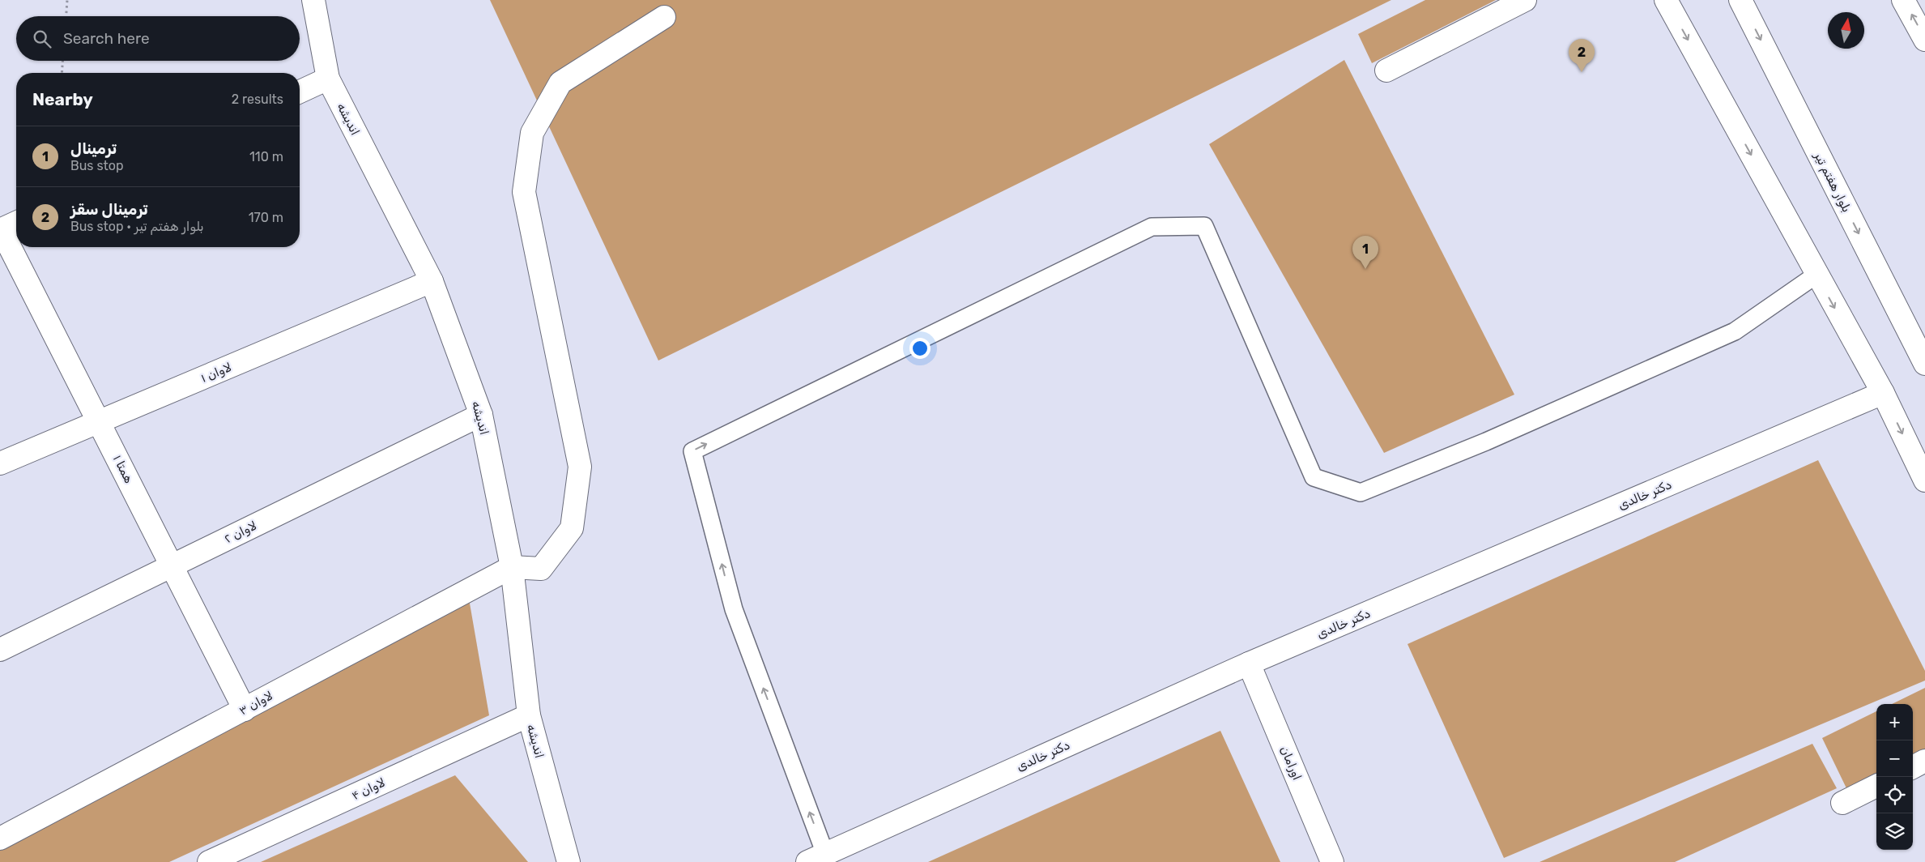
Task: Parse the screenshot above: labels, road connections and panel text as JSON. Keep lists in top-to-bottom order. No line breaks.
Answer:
{"streets":{"street":["اندیشه","بلوار هفتم تیر","لاوان ۱","همتا ۱","دکتر خالدی","لاوان ۲","لاوان ۳","اورامان","لاوان ۴"]},"crossings":[["اندیشه","لاوان ۱"],["اندیشه","لاوان ۲"],["اندیشه","لاوان ۳"],["اندیشه","لاوان ۴"],["لاوان ۱","همتا ۱"],["همتا ۱","لاوان ۲"],["همتا ۱","لاوان ۳"],["دکتر خالدی","اورامان"]],"north":"top","page":{"search":"Search here","pins":["2","1"],"heading":["Nearby","2 results"],"list":[{"mark":"1","name":"ترمینال","note":"Bus stop","value":"110 m"},{"mark":"2","name":"ترمینال سقز","note":"Bus stop · بلوار هفتم تیر","value":"170 m"}],"map_buttons":["+","−"]}}
